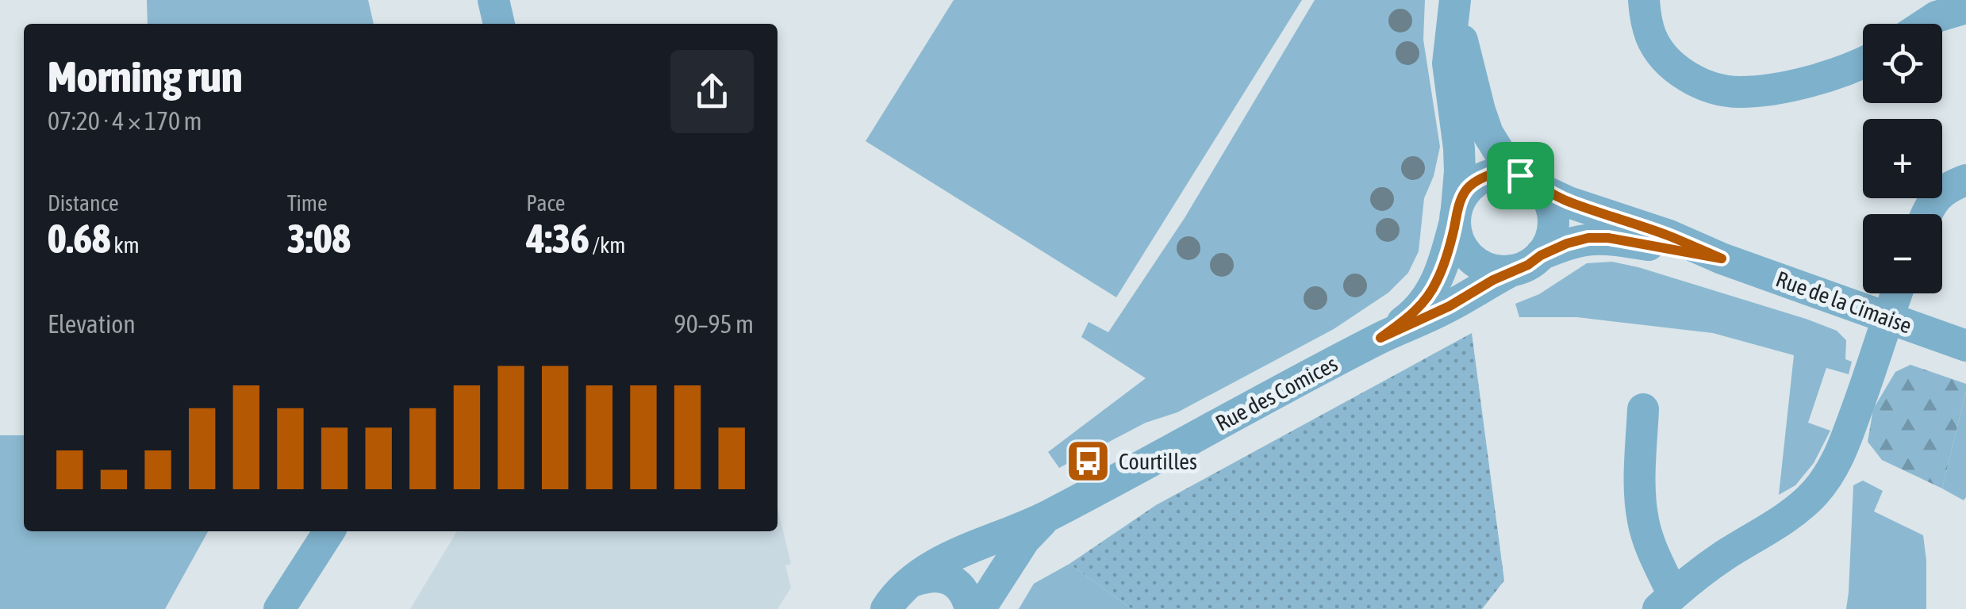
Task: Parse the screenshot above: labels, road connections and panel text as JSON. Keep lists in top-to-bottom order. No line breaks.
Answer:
{"streets":{"street":["Rue de la Cimaise","Rue des Comices"]},"crossings":[["Rue de la Cimaise","Rue des Comices"]],"places":{"bus stop":["Courtilles"]},"page":{"map_buttons":["+","−"],"heading":["Morning run","07:20 · 4 × 170 m"],"stats":[["Distance","0.68 km"],["Time","3:08"],["Pace","4:36 /km"]],"chart":["Elevation","90–95 m"]}}
